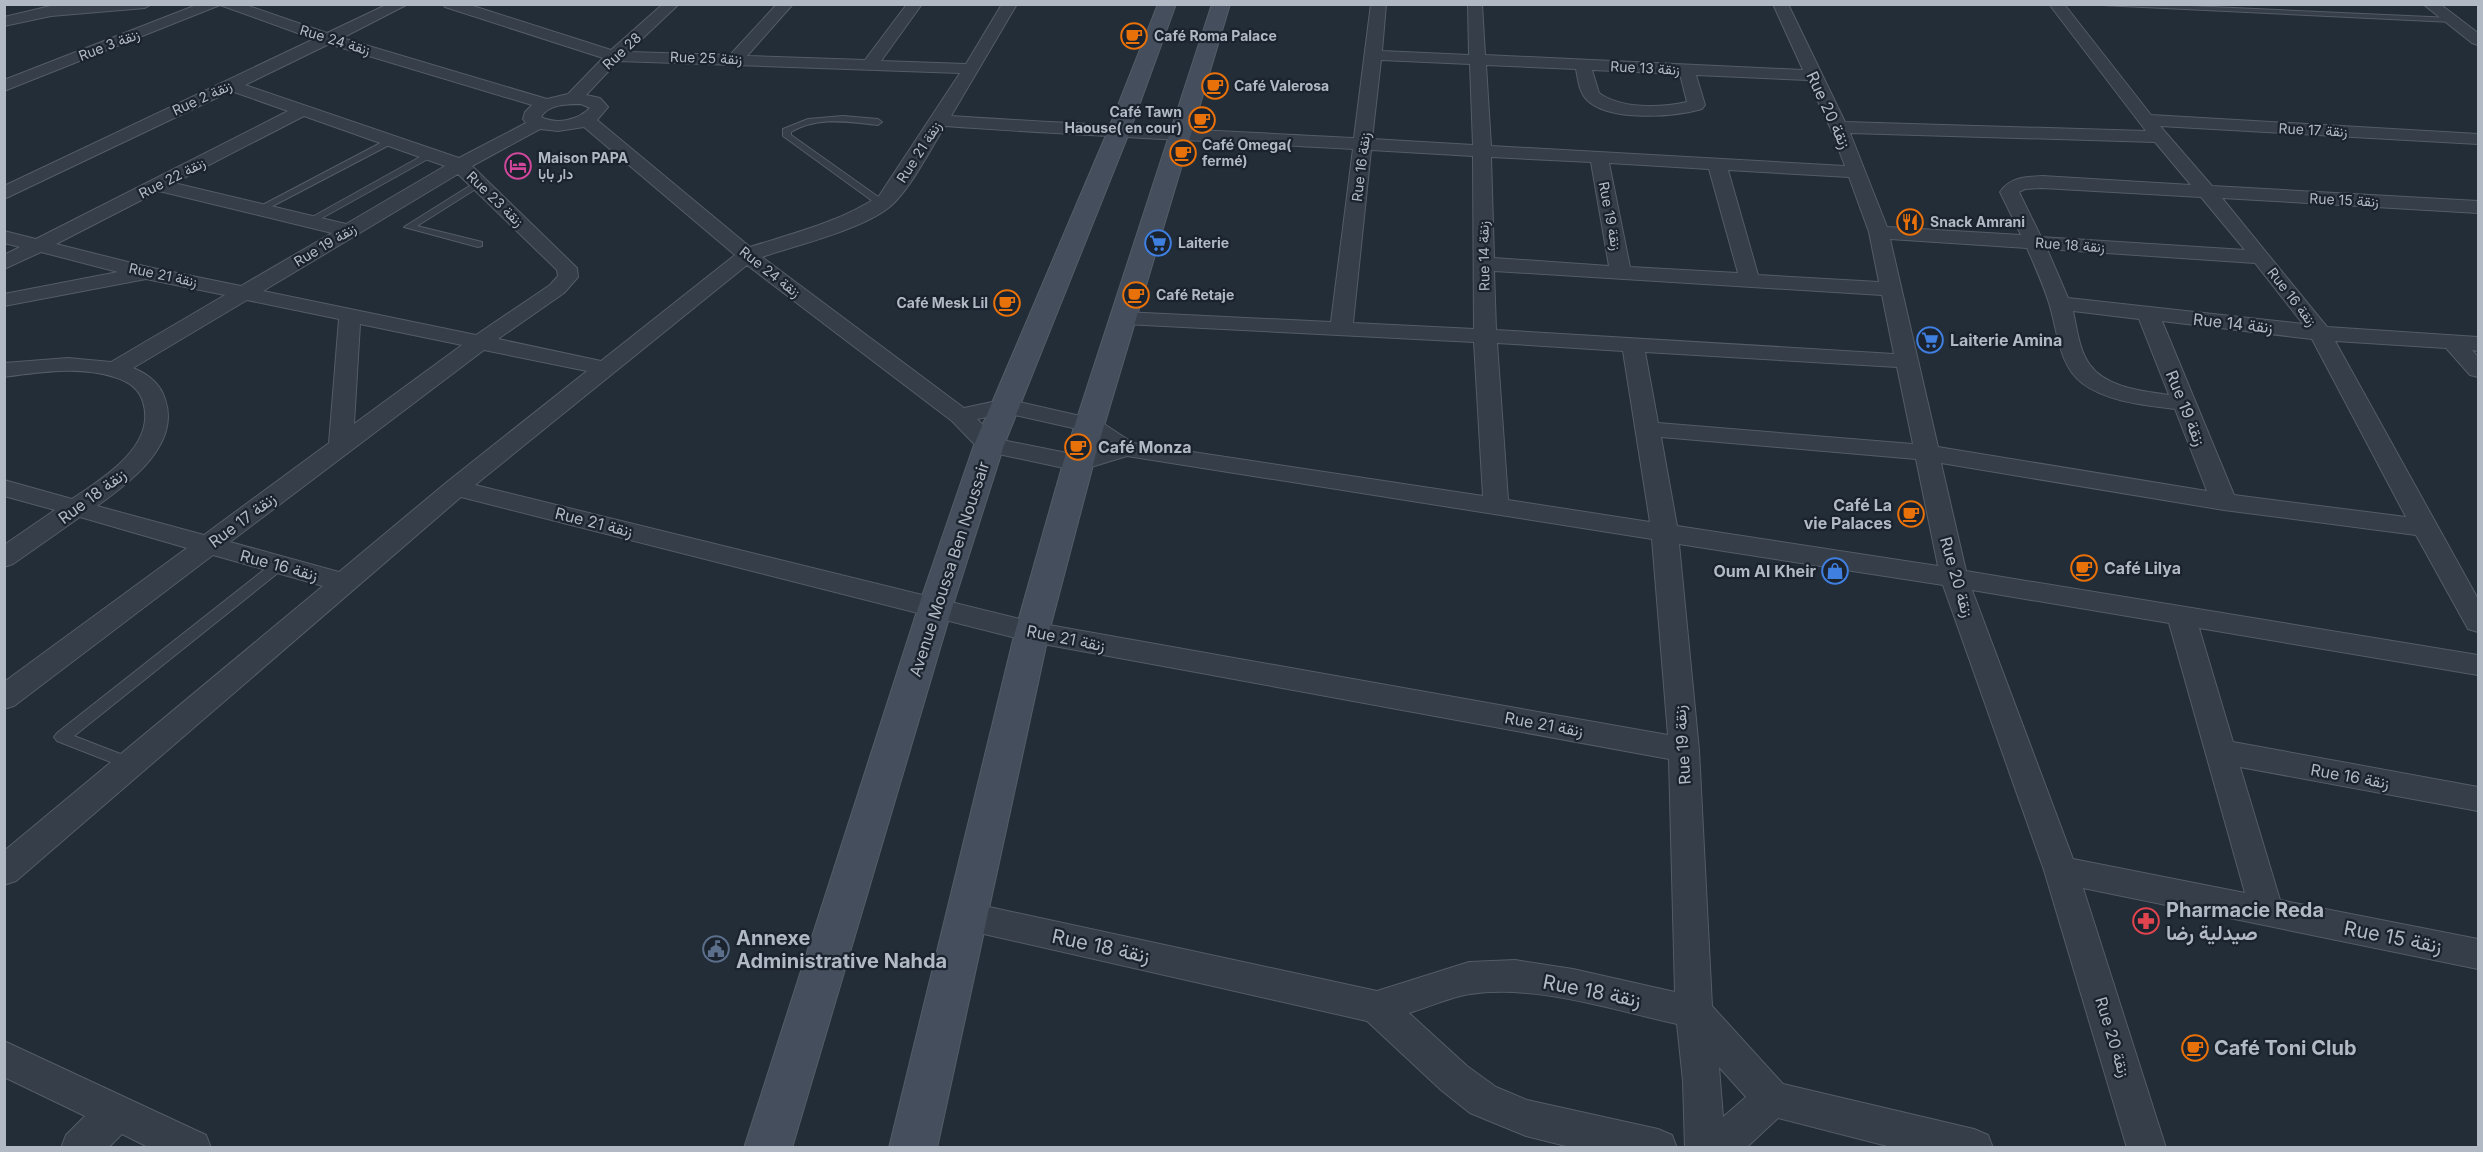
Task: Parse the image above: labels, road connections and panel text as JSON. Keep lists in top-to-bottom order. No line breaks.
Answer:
{"streets":{"street":["Rue 24 زنقة","Rue 3 زنقة","Rue 28","Rue 25 زنقة","Rue 13 زنقة","Rue 2 زنقة","Rue 20 زنقة","Rue 17 زنقة","Rue 21 زنقة","Rue 16 زنقة","Rue 22 زنقة","Rue 23 زنقة","Rue 15 زنقة","Rue 19 زنقة","Rue 18 زنقة","Rue 14 زنقة","Avenue Moussa Ben Noussair"]},"crossings":[["Rue 24 زنقة","Rue 2 زنقة"],["Rue 24 زنقة","Rue 21 زنقة"],["Rue 24 زنقة","Avenue Moussa Ben Noussair"],["Rue 28","Rue 25 زنقة"],["Rue 25 زنقة","Rue 21 زنقة"],["Rue 13 زنقة","Rue 20 زنقة"],["Rue 13 زنقة","Rue 16 زنقة"],["Rue 13 زنقة","Rue 14 زنقة"],["Rue 2 زنقة","Rue 23 زنقة"],["Rue 20 زنقة","Rue 17 زنقة"],["Rue 20 زنقة","Rue 15 زنقة"],["Rue 20 زنقة","Rue 18 زنقة"],["Rue 17 زنقة","Rue 21 زنقة"],["Rue 17 زنقة","Rue 16 زنقة"],["Rue 17 زنقة","Rue 23 زنقة"],["Rue 21 زنقة","Rue 16 زنقة"],["Rue 21 زنقة","Rue 22 زنقة"],["Rue 21 زنقة","Rue 23 زنقة"],["Rue 21 زنقة","Rue 19 زنقة"],["Rue 21 زنقة","Avenue Moussa Ben Noussair"],["Rue 16 زنقة","Rue 15 زنقة"],["Rue 16 زنقة","Rue 18 زنقة"],["Rue 16 زنقة","Rue 14 زنقة"],["Rue 22 زنقة","Rue 23 زنقة"],["Rue 23 زنقة","Rue 19 زنقة"],["Rue 19 زنقة","Rue 18 زنقة"],["Rue 19 زنقة","Rue 14 زنقة"]],"places":{"cafe":["Café Roma Palace","Café Valerosa","Café Tawn Haouse( en cour)","Café Omega( fermé)","Café Retaje","Café Mesk Lil","Café Monza","Café La vie Palaces","Café Lilya","Café Toni Club"],"hotel":["Maison PAPA دار بابا"],"restaurant":["Snack Amrani"],"supermarket":["Laiterie","Laiterie Amina"],"shop":["Oum Al Kheir"],"pharmacy":["Pharmacie Reda صيدلية رضا"],"public building":["Annexe Administrative Nahda"]}}
